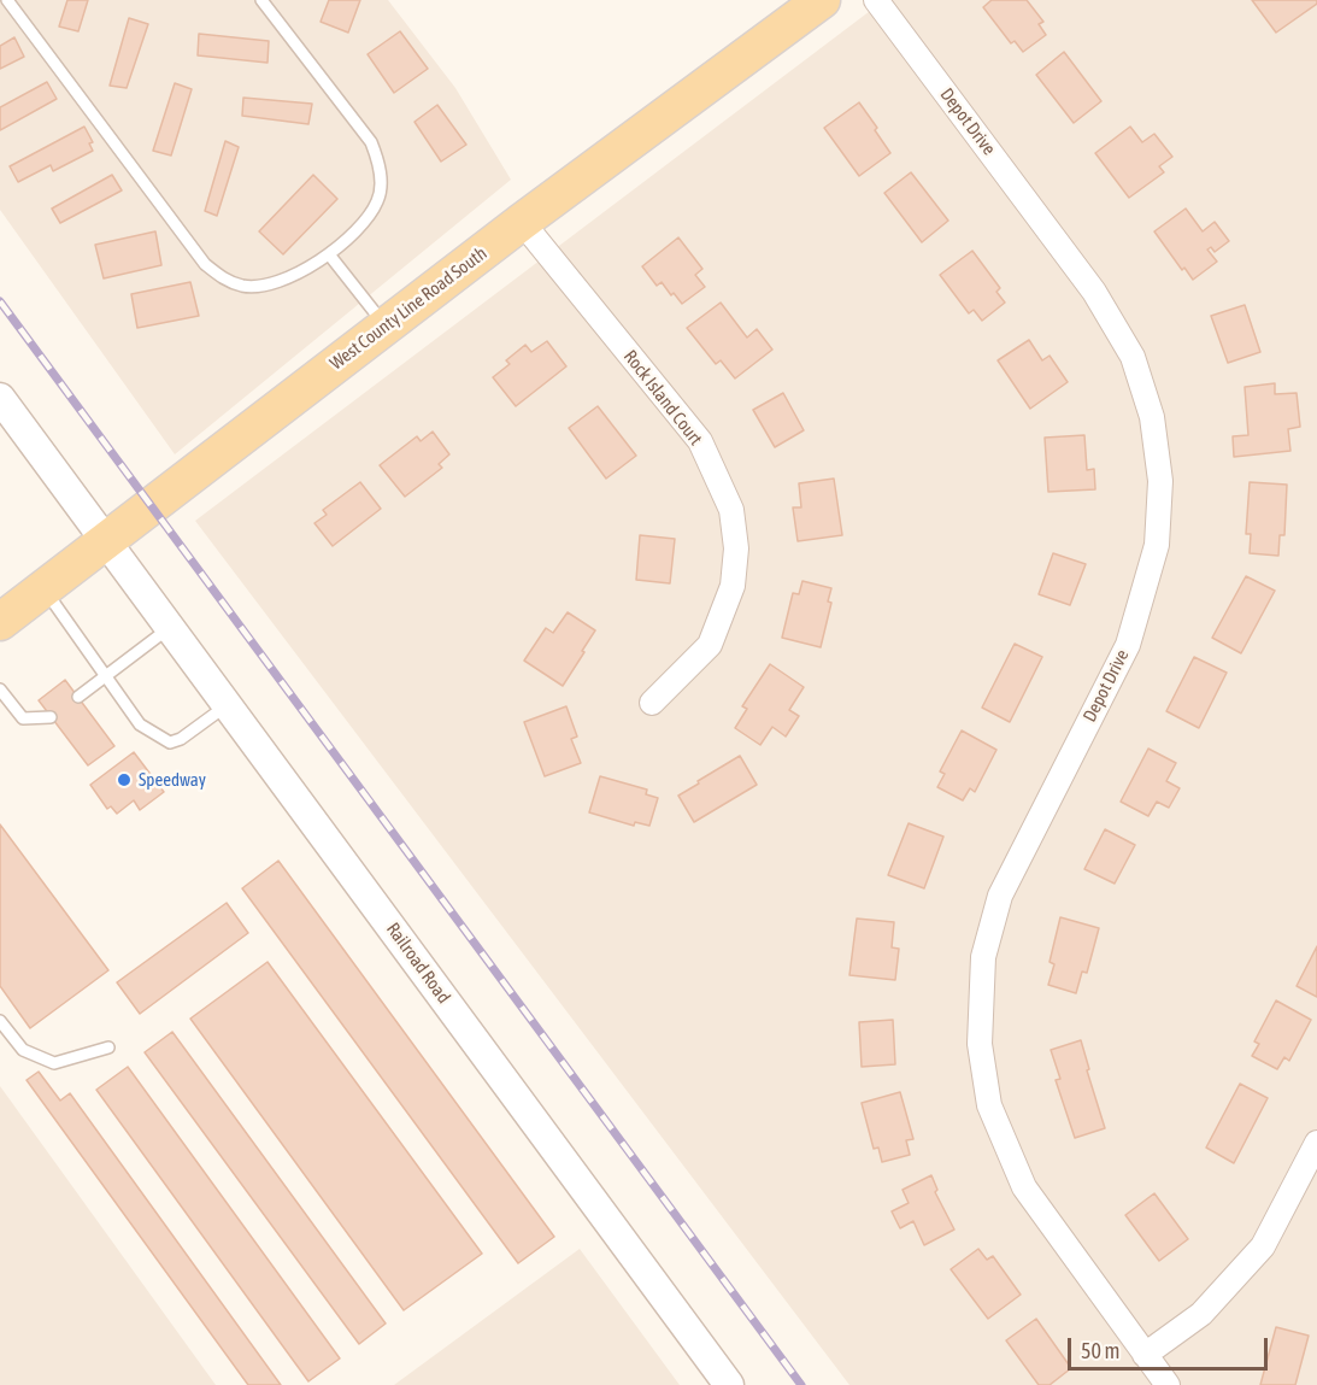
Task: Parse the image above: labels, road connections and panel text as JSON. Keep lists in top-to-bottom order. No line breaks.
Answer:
{"streets":{"main road":["West County Line Road South"],"street":["Depot Drive","Rock Island Court","Railroad Road"]},"crossings":[["West County Line Road South","Rock Island Court"],["West County Line Road South","Railroad Road"]],"places":["Speedway"],"scale_bar":"50 m"}
